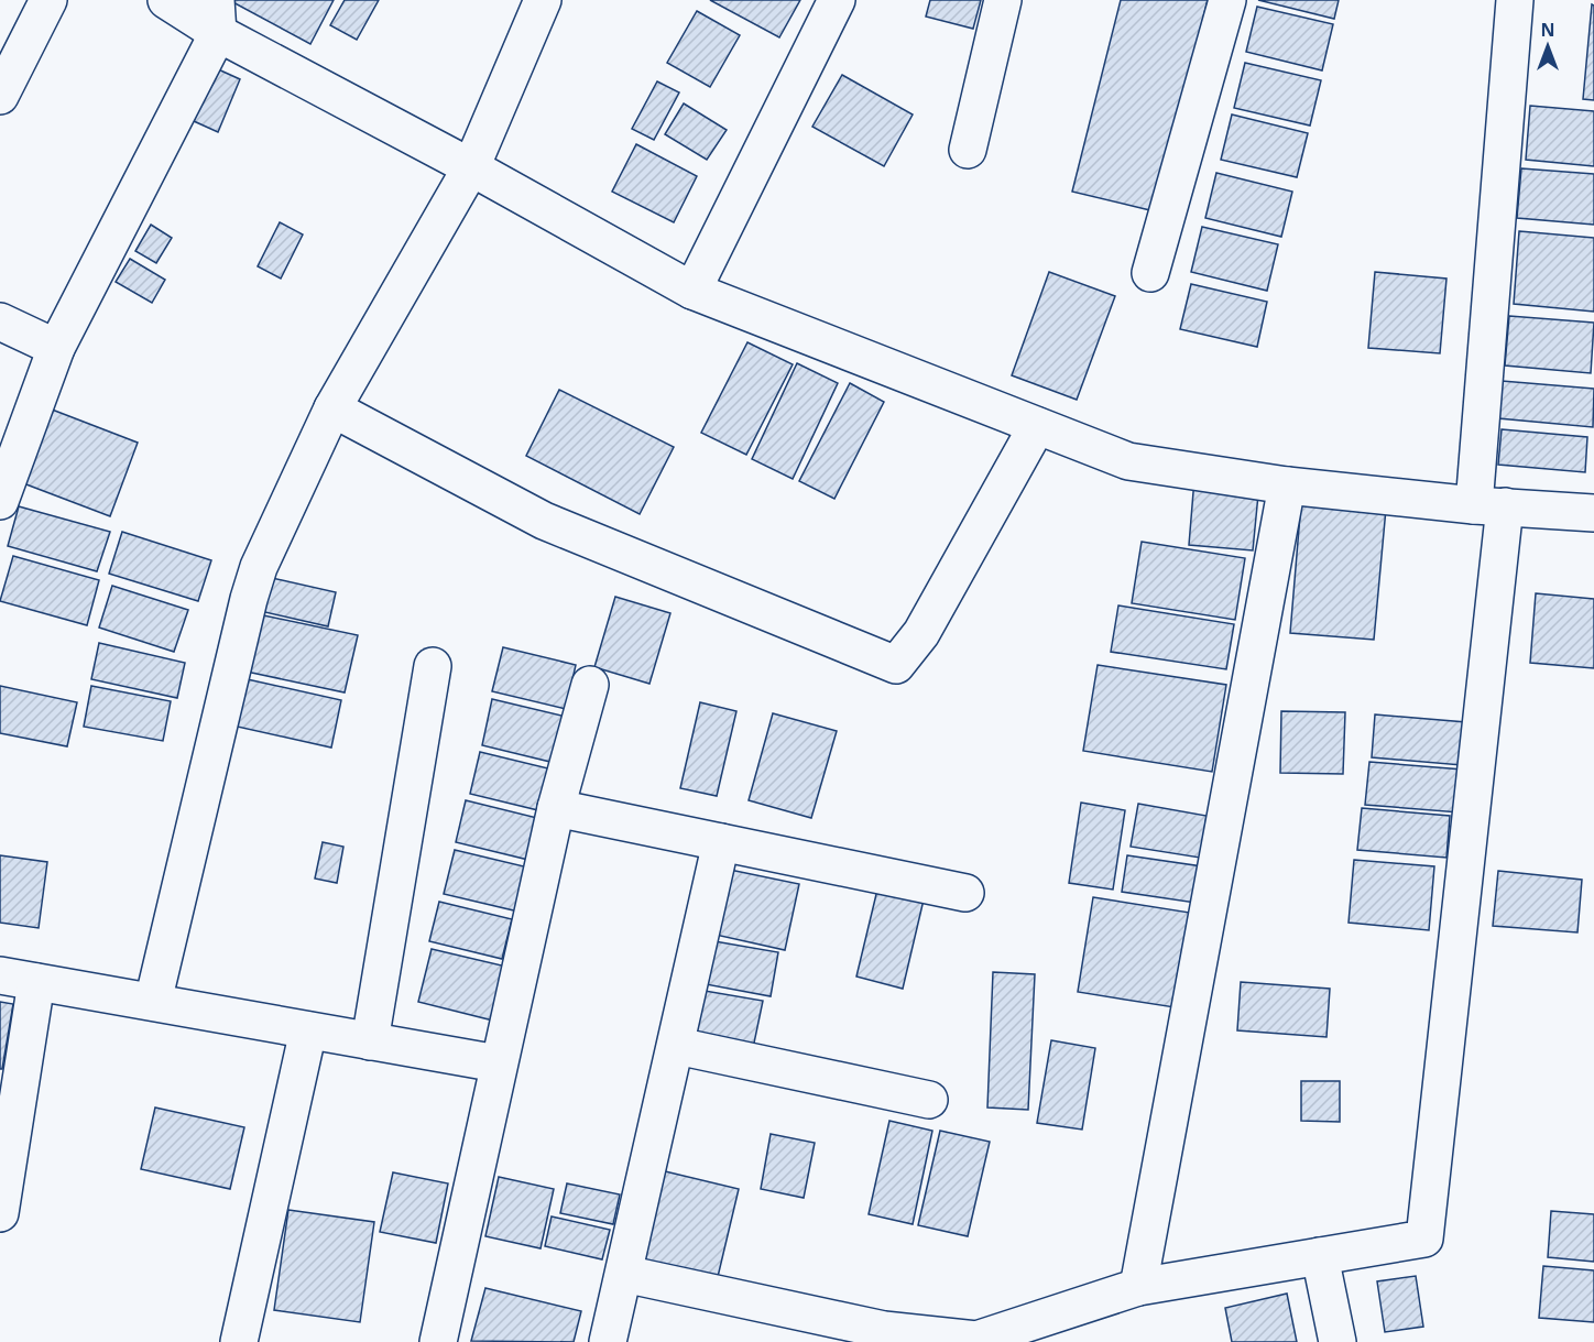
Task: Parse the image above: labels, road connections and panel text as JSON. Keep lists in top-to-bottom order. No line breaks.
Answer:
{"north":"top"}
